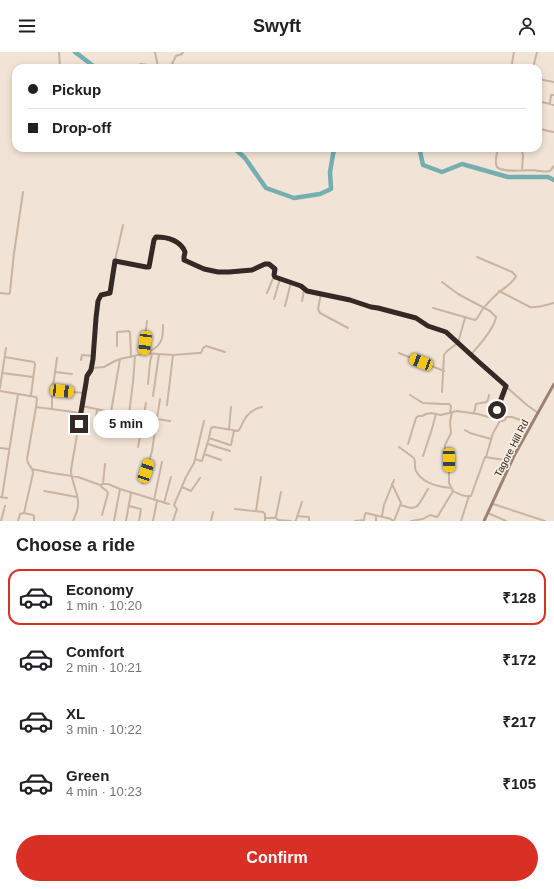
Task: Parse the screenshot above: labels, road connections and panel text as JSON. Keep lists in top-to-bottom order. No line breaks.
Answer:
{"streets":{"main road":["Tagore Hill Rd"]},"page":{"header":"Swyft","banner":["Pickup","Drop-off"],"bubble":"5 min","heading":"Choose a ride","list":[{"name":"Economy","note":"1 min · 10:20","value":"₹128"},{"name":"Comfort","note":"2 min · 10:21","value":"₹172"},{"name":"XL","note":"3 min · 10:22","value":"₹217"},{"name":"Green","note":"4 min · 10:23","value":"₹105"}],"buttons":"Confirm"}}
